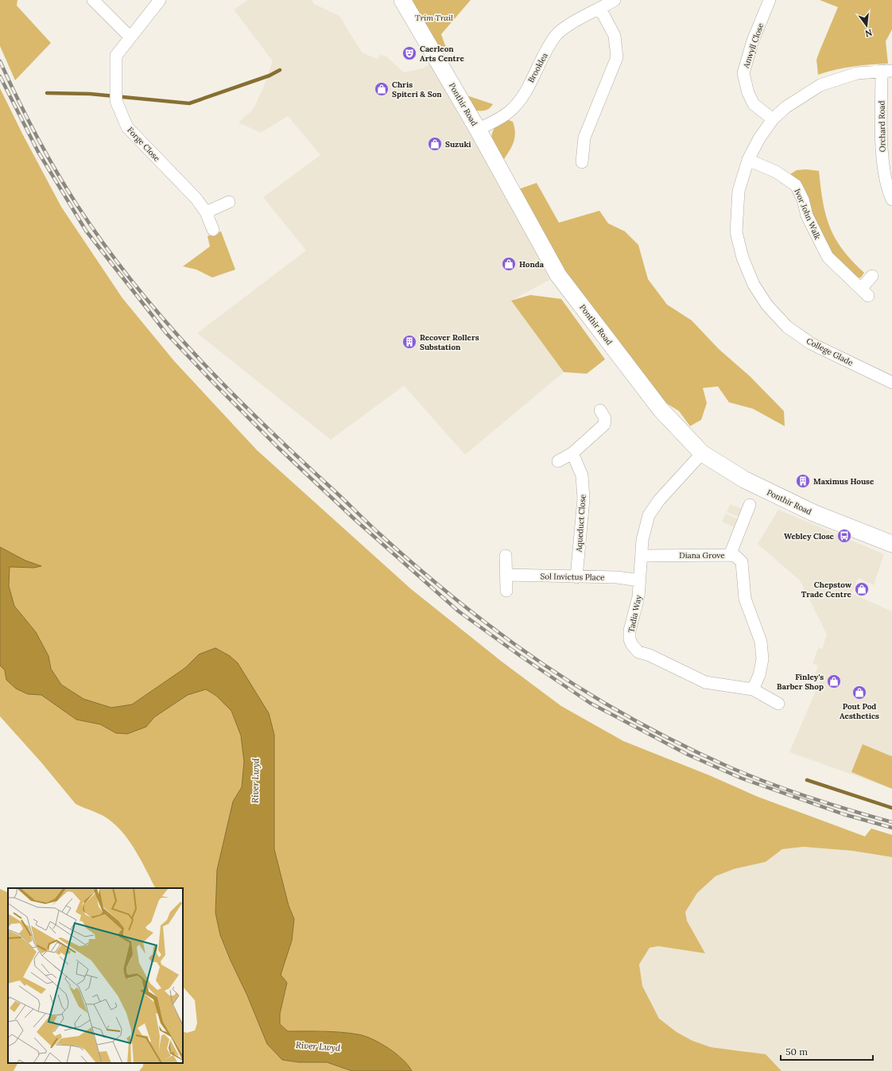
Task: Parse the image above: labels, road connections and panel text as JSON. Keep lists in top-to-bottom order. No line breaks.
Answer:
{"streets":{"main road":["Ponthir Road"],"street":["Anwyll Close","Brooklea","Orchard Road","Forge Close","Ivor John Walk","College Glade","Aqueduct Close","Diana Grove","Sol Invictus Place","Tadia Way"]},"crossings":[["Anwyll Close","College Glade"],["Brooklea","Ponthir Road"],["Ponthir Road","Tadia Way"],["Orchard Road","College Glade"],["Ivor John Walk","College Glade"],["Aqueduct Close","Sol Invictus Place"],["Diana Grove","Tadia Way"],["Sol Invictus Place","Tadia Way"]],"water":["River Lwyd"],"parks":["Trim Trail"],"places":{"theatre":["Caerleon Arts Centre"],"shop":["Chris Spiteri & Son","Suzuki","Honda","Chepstow Trade Centre","Finley's Barber Shop","Pout Pod Aesthetics"],"building":["Recover Rollers Substation","Maximus House"],"bus stop":["Webley Close"]},"scale_bar":"50 m","north":"bottom"}
